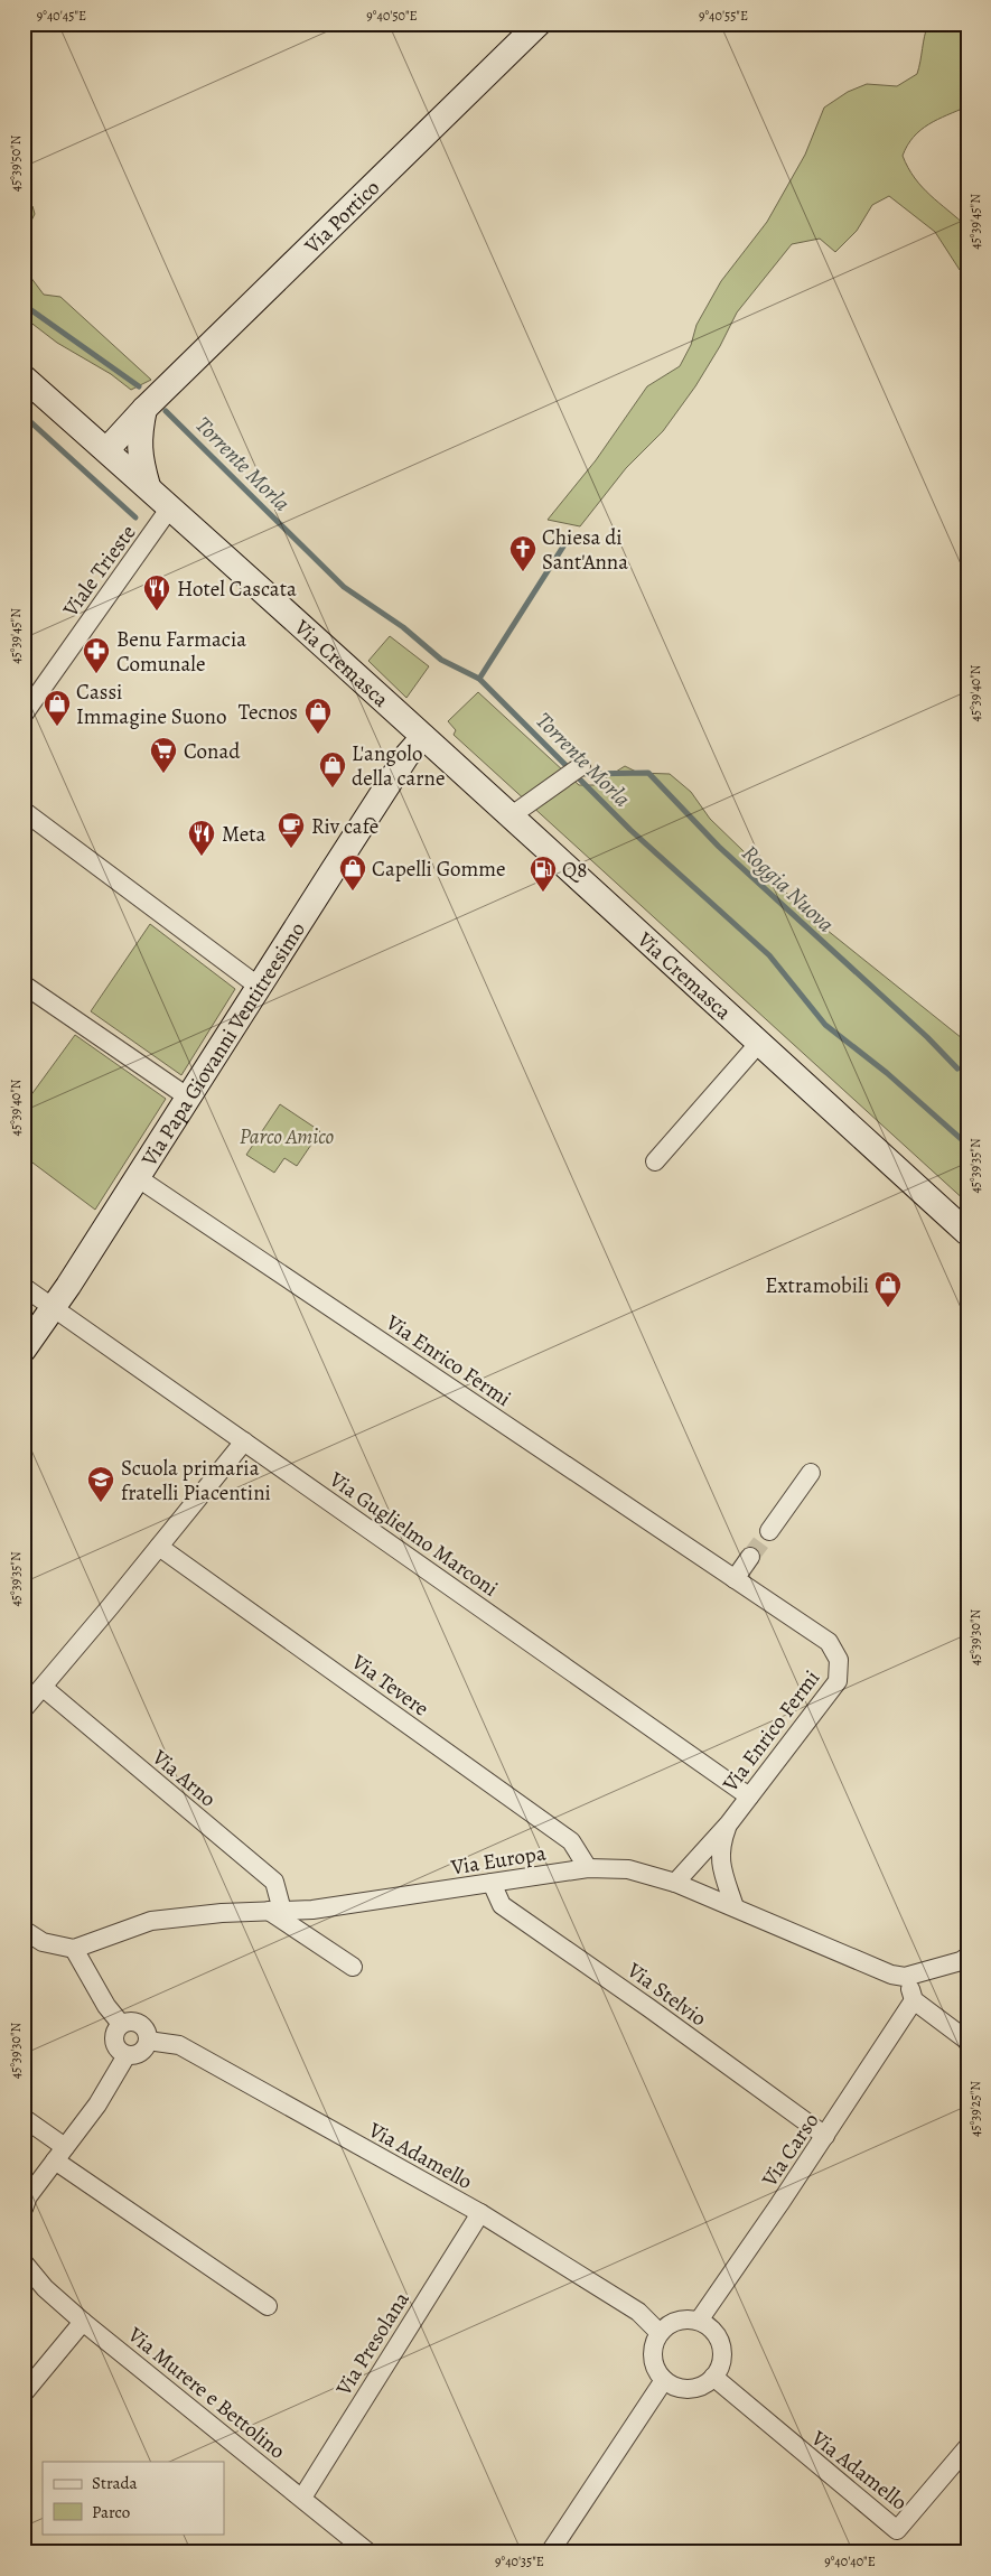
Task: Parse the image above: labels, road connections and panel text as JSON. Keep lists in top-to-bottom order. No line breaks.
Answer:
{"streets":{"main road":["Via Portico","Via Cremasca","Via Papa Giovanni Ventitreesimo"],"street":["Viale Trieste","Via Enrico Fermi","Via Guglielmo Marconi","Via Tevere","Via Arno","Via Europa","Via Stelvio","Via Carso","Via Adamello","Via Presolana","Via Murere e Bettolino"]},"crossings":[["Via Portico","Via Cremasca"],["Viale Trieste","Via Cremasca"],["Via Cremasca","Via Papa Giovanni Ventitreesimo"],["Via Papa Giovanni Ventitreesimo","Via Enrico Fermi"],["Via Papa Giovanni Ventitreesimo","Via Guglielmo Marconi"],["Via Enrico Fermi","Via Guglielmo Marconi"],["Via Enrico Fermi","Via Europa"],["Via Tevere","Via Europa"],["Via Arno","Via Europa"],["Via Europa","Via Stelvio"],["Via Stelvio","Via Carso"],["Via Carso","Via Adamello"],["Via Adamello","Via Presolana"],["Via Presolana","Via Murere e Bettolino"]],"water":["Torrente Morla","Roggia Nuova"],"parks":["Parco Amico"],"places":{"church":["Chiesa di Sant'Anna"],"restaurant":["Hotel Cascata","Meta"],"pharmacy":["Benu Farmacia Comunale"],"shop":["Cassi Immagine Suono","Tecnos","L'angolo della carne","Capelli Gomme","Extramobili"],"supermarket":["Conad"],"cafe":["Riv cafè"],"fuel station":["Q8"],"school or university":["Scuola primaria fratelli Piacentini"]},"legend":["Strada","Parco"],"coordinates":["9°40'45\"E","9°40'50\"E","9°40'55\"E","45°39'50\"N","45°39'45\"N","45°39'40\"N","45°39'35\"N","45°39'30\"N","45°39'25\"N","9°40'35\"E","9°40'40\"E"]}
